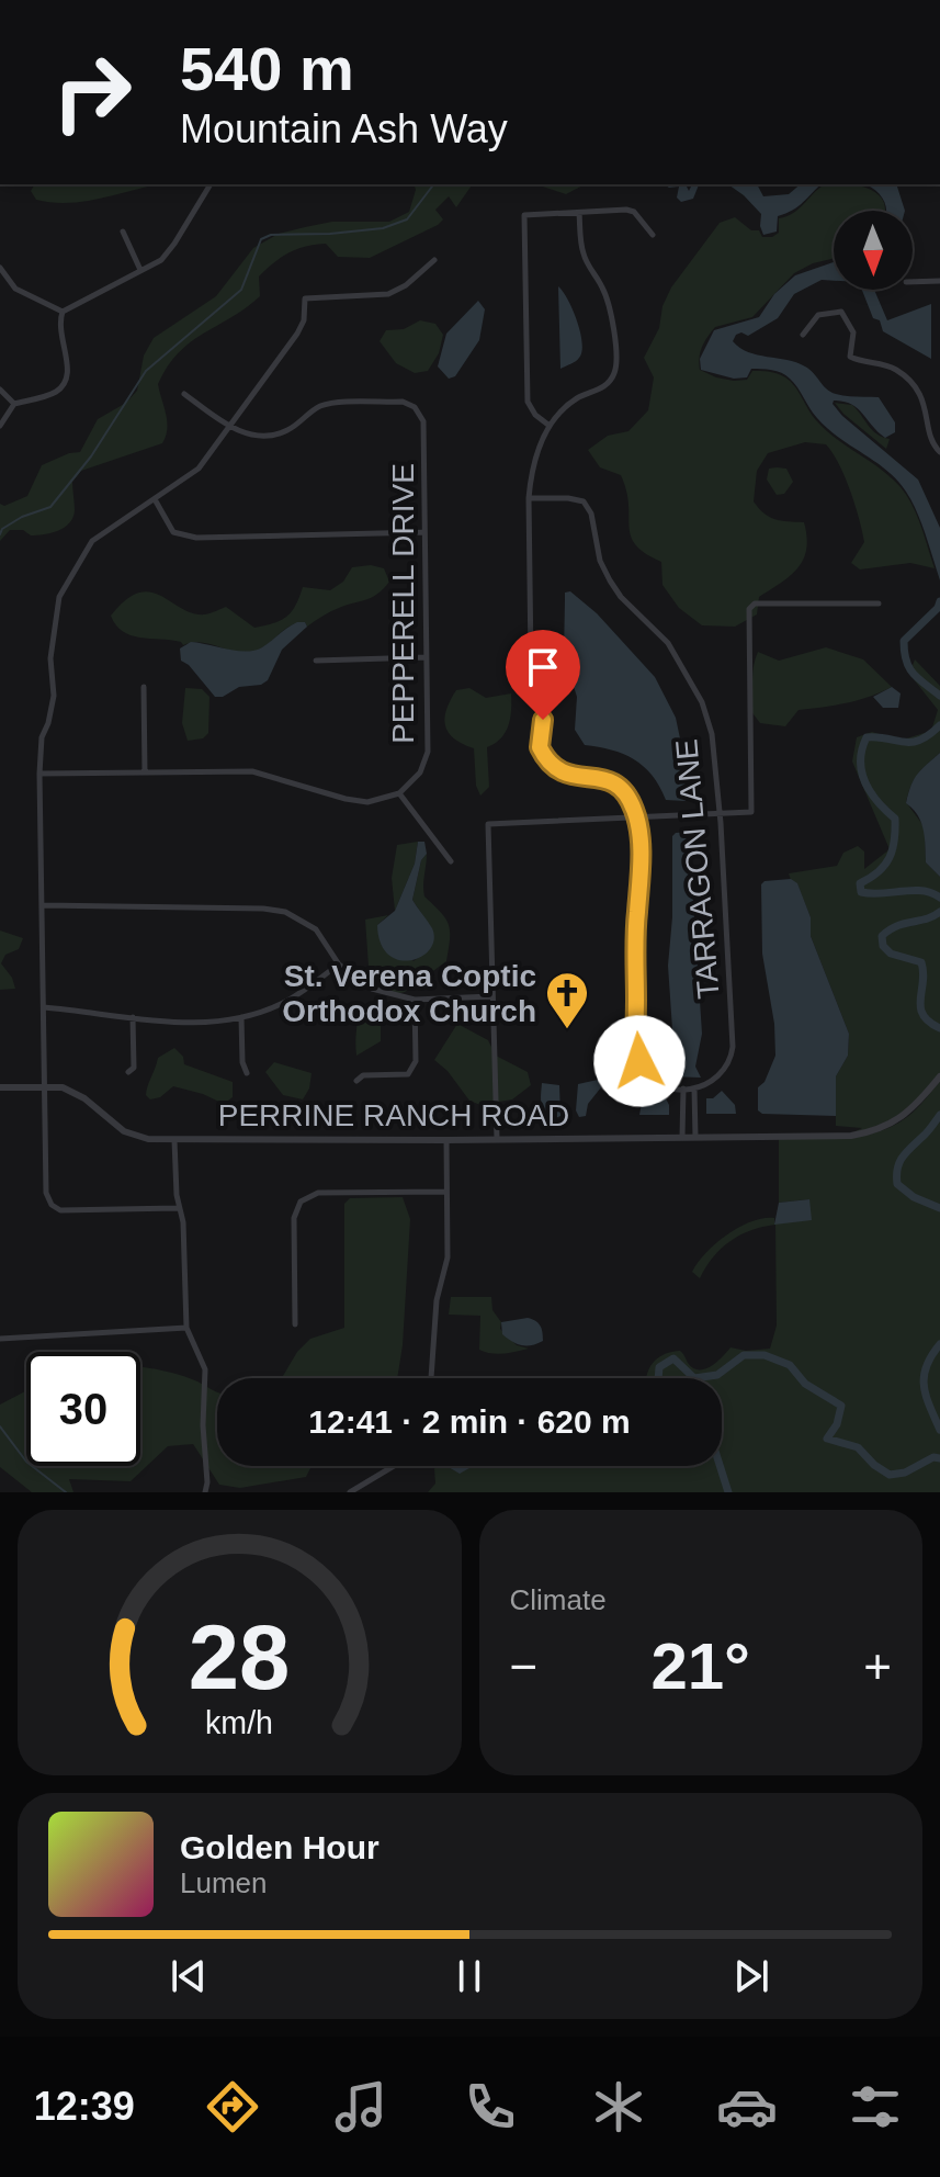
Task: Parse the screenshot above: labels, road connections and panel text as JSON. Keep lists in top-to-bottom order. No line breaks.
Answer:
{"streets":{"street":["PEPPERELL DRIVE","TARRAGON LANE","PERRINE RANCH ROAD"]},"places":{"church":["St. Verena Coptic Orthodox Church"]},"north":"bottom","page":{"turn":["540 m","Mountain Ash Way"],"limit":"30","trip":"12:41 · 2 min · 620 m","tile":"Climate","heat":["−","21°","+"],"song":["Golden Hour","Lumen"],"tabs":"12:39","gauge":["28","km/h"]}}
